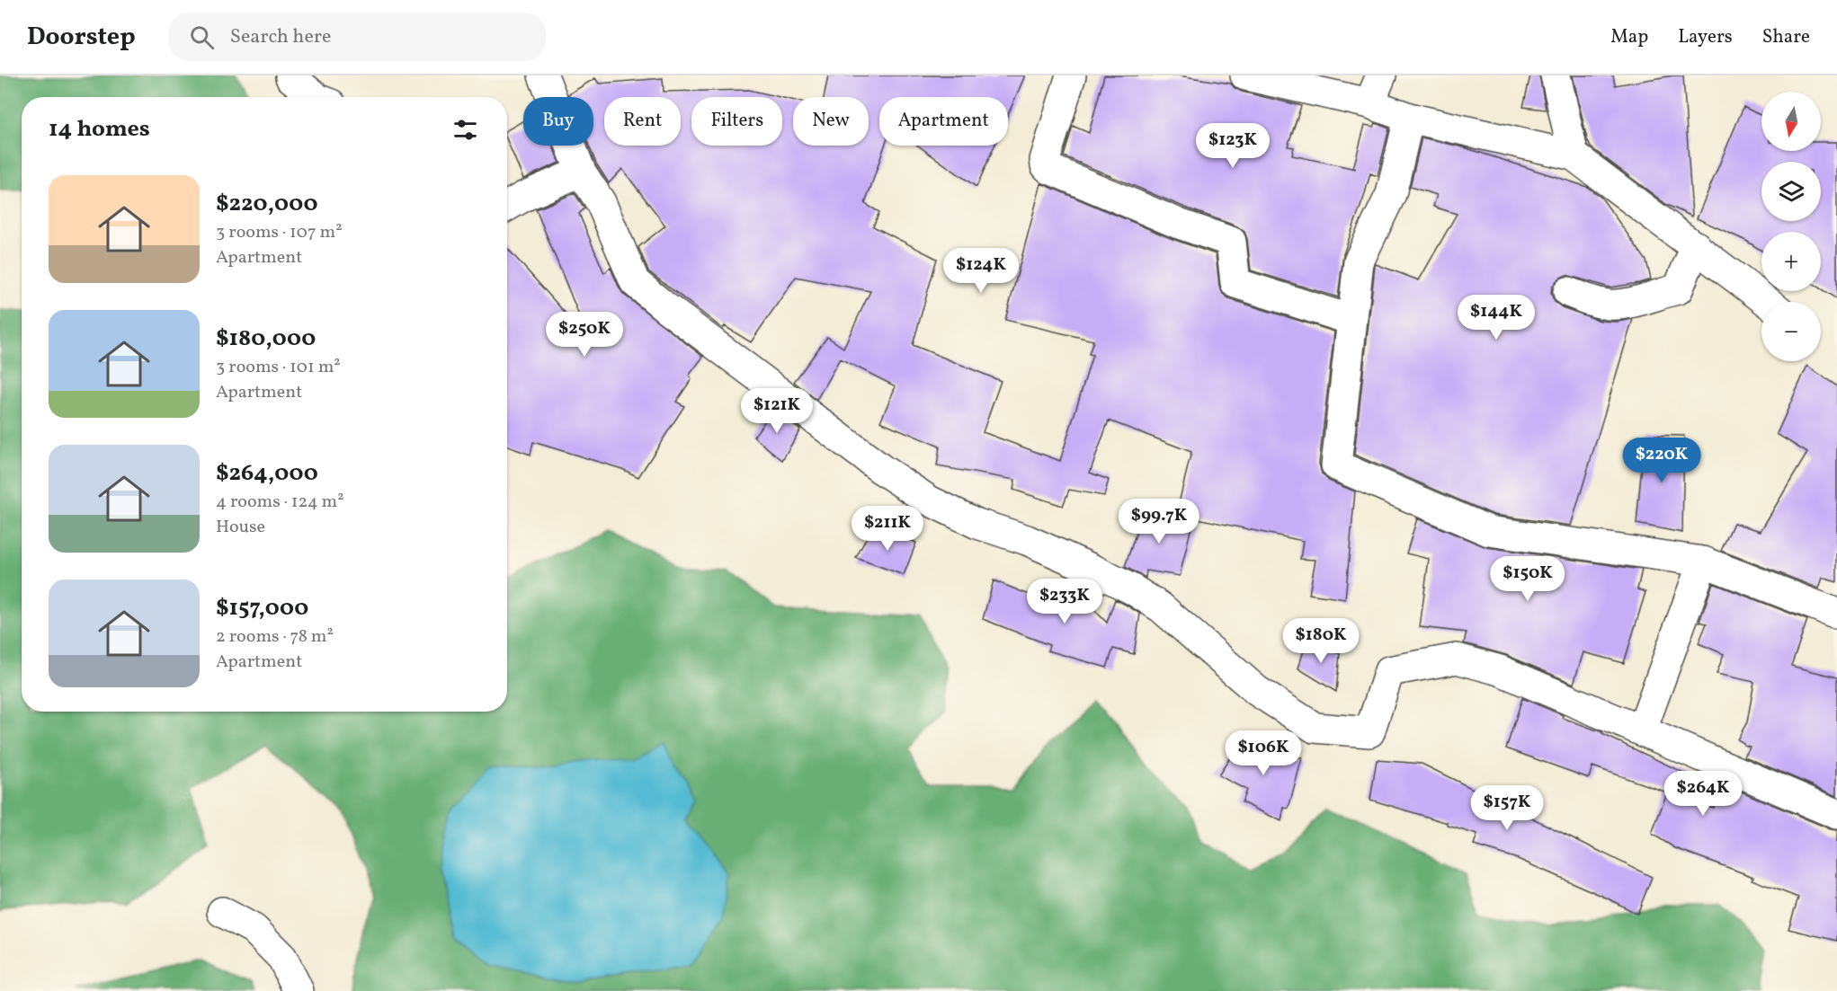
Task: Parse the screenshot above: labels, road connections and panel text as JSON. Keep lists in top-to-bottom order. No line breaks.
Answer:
{"north":"bottom","page":{"header":"Doorstep","search":"Search here","nav":["Map","Layers","Share"],"map_buttons":["+","−"],"chip":["Buy","Rent","Filters","New","Apartment"],"heading":"14 homes","price":["$123K","$124K","$144K","$250K","$121K","$220K","$99.7K","$211K","$150K","$233K","$180K","$106K","$264K","$157K"],"list":[{"name":"$220,000","note":"3 rooms · 107 m² · Apartment"},{"name":"$180,000","note":"3 rooms · 101 m² · Apartment"},{"name":"$264,000","note":"4 rooms · 124 m² · House"},{"name":"$157,000","note":"2 rooms · 78 m² · Apartment"}]}}
